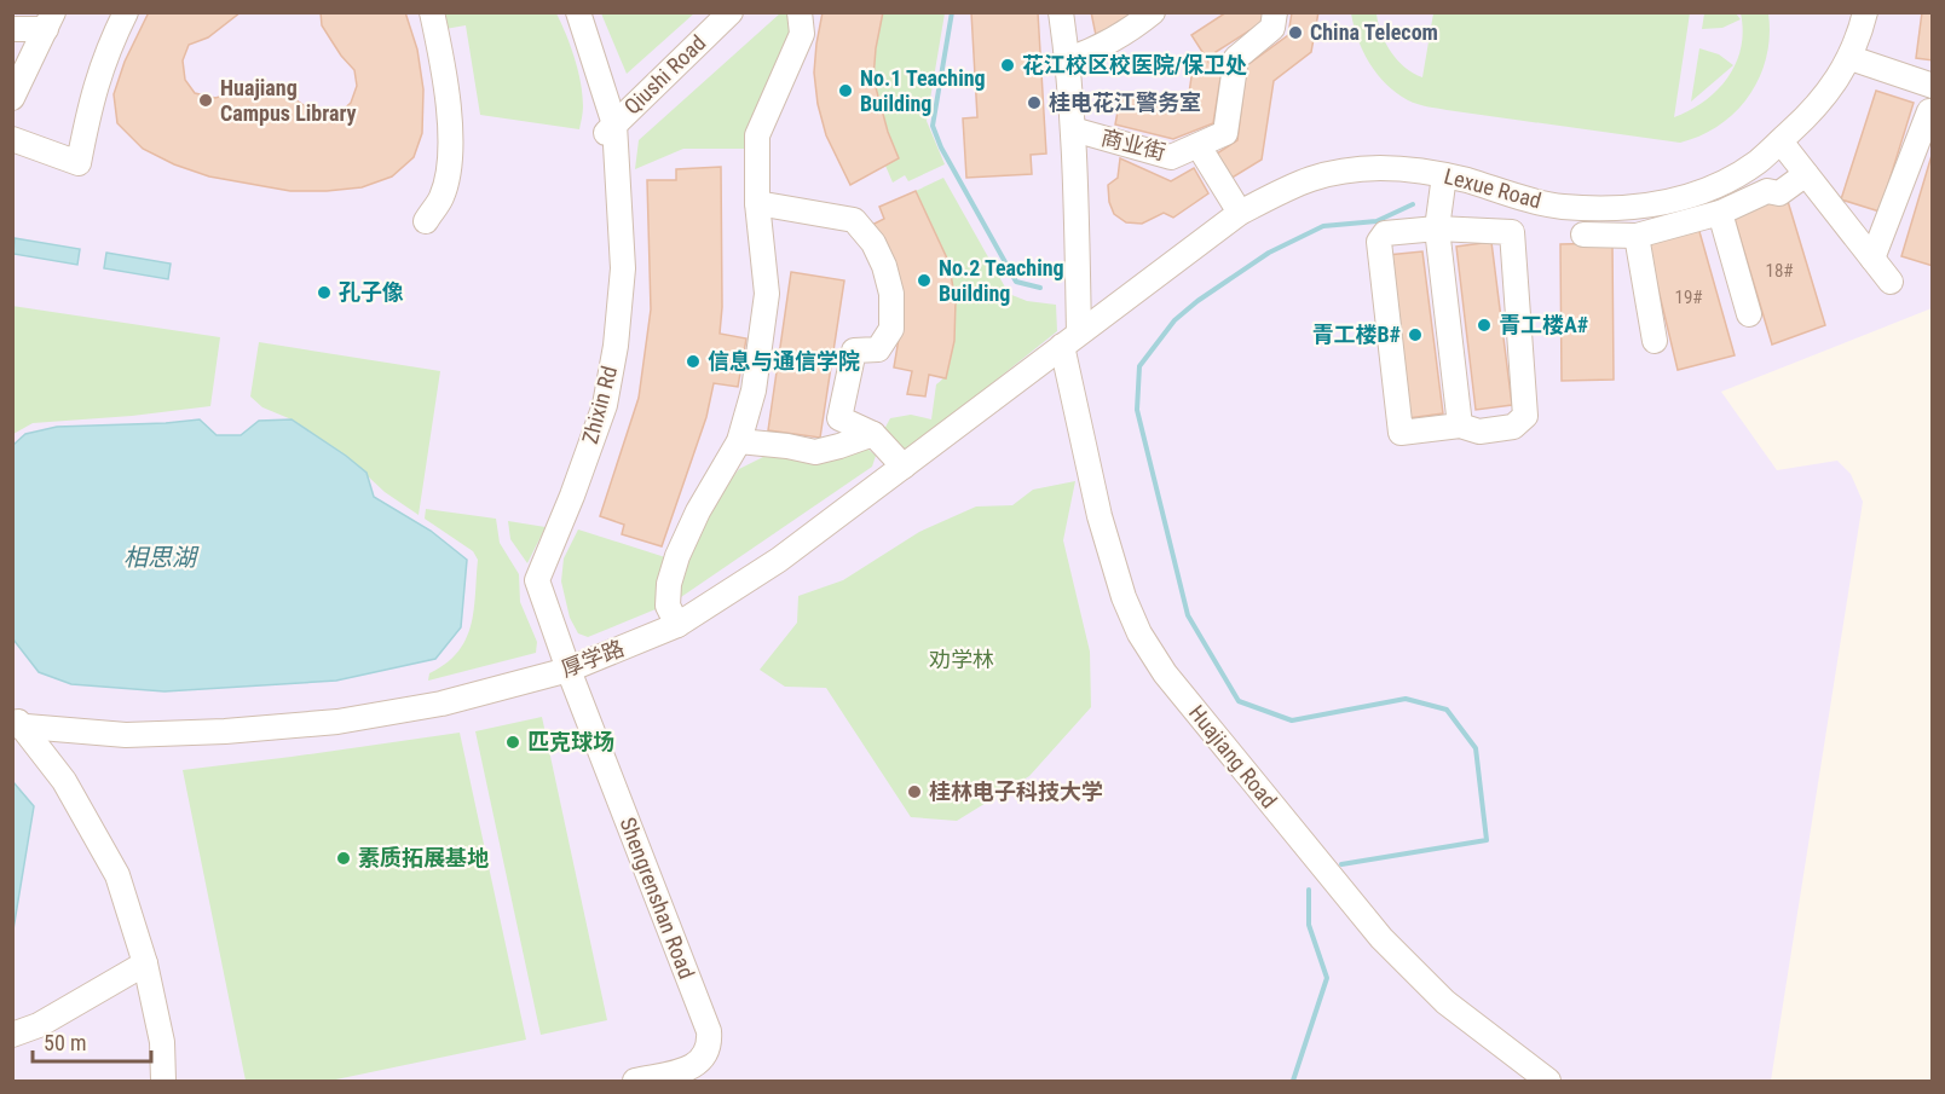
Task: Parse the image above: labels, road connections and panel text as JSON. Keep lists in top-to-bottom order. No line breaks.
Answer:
{"streets":{"street":["Qiushi Road","商业街","Lexue Road","Zhixin Rd","厚学路","Huajiang Road","Shengrenshan Road"]},"crossings":[["Qiushi Road","Zhixin Rd"],["商业街","Huajiang Road"],["Lexue Road","厚学路"],["Lexue Road","Huajiang Road"],["Zhixin Rd","厚学路"],["Zhixin Rd","Shengrenshan Road"],["厚学路","Huajiang Road"],["厚学路","Shengrenshan Road"]],"water":["相思湖"],"parks":["劝学林"],"places":["China Telecom","花江校区校医院/保卫处","No.1 Teaching Building","Huajiang Campus Library","桂电花江警务室","No.2 Teaching Building","孔子像","青工楼A#","青工楼B#","信息与通信学院","匹克球场","桂林电子科技大学","素质拓展基地"],"house_numbers":["18#","19#"],"scale_bar":"50 m"}
